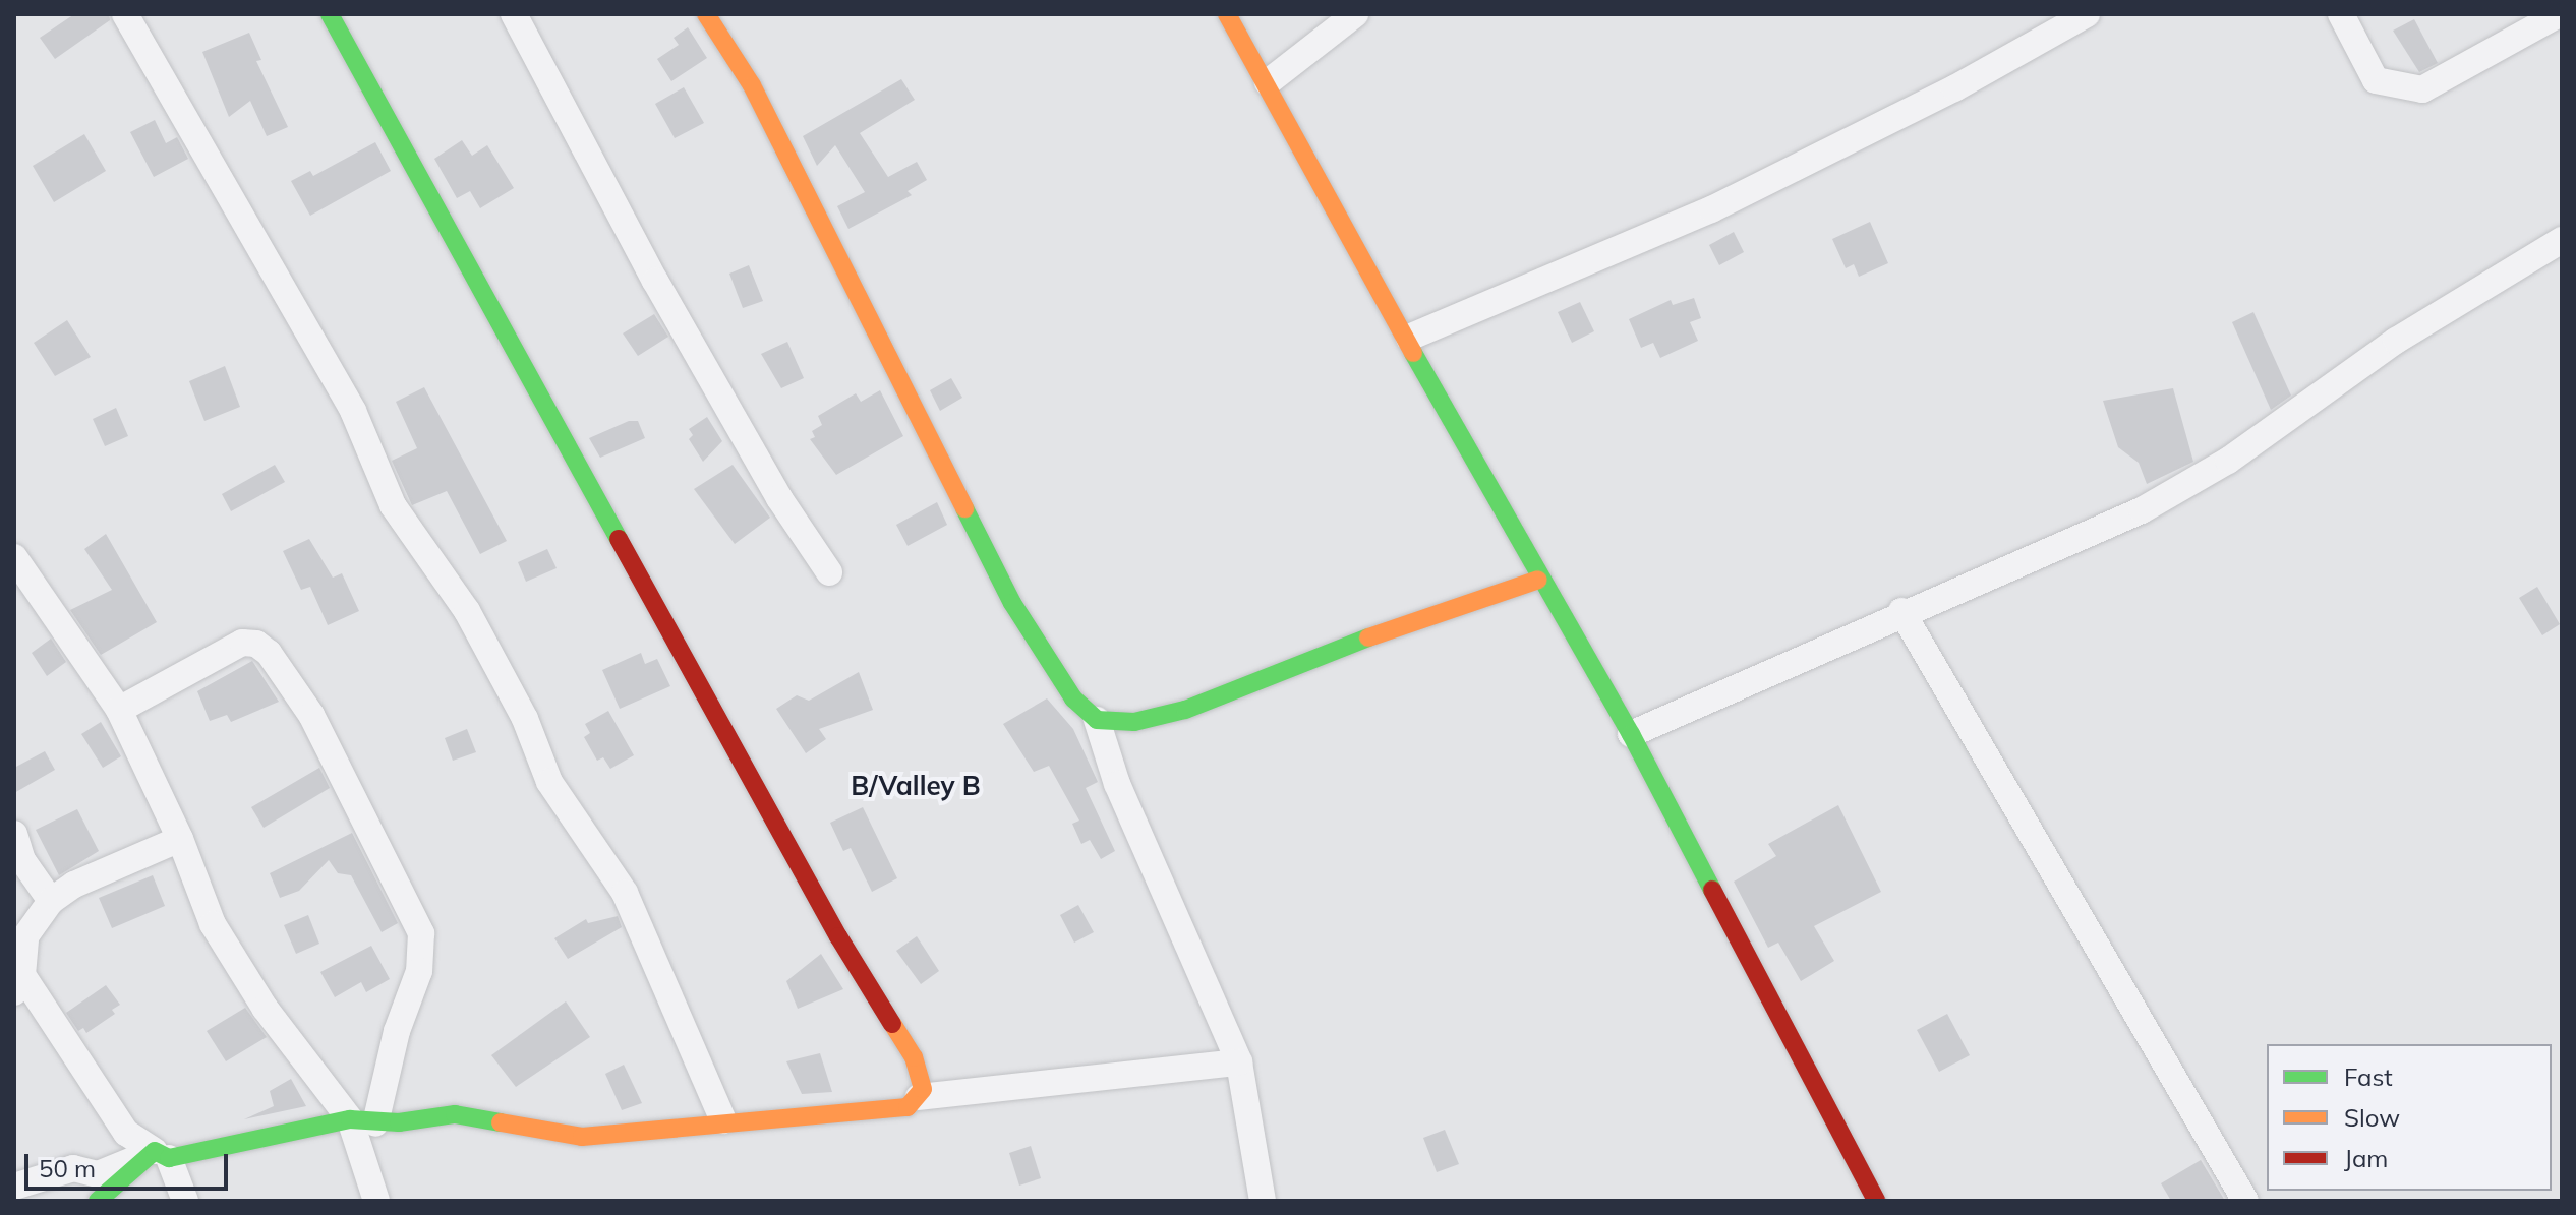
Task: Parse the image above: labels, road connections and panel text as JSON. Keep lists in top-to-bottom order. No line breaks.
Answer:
{"districts":["B/Valley B"],"legend":["Fast","Slow","Jam"],"scale_bar":"50 m"}
